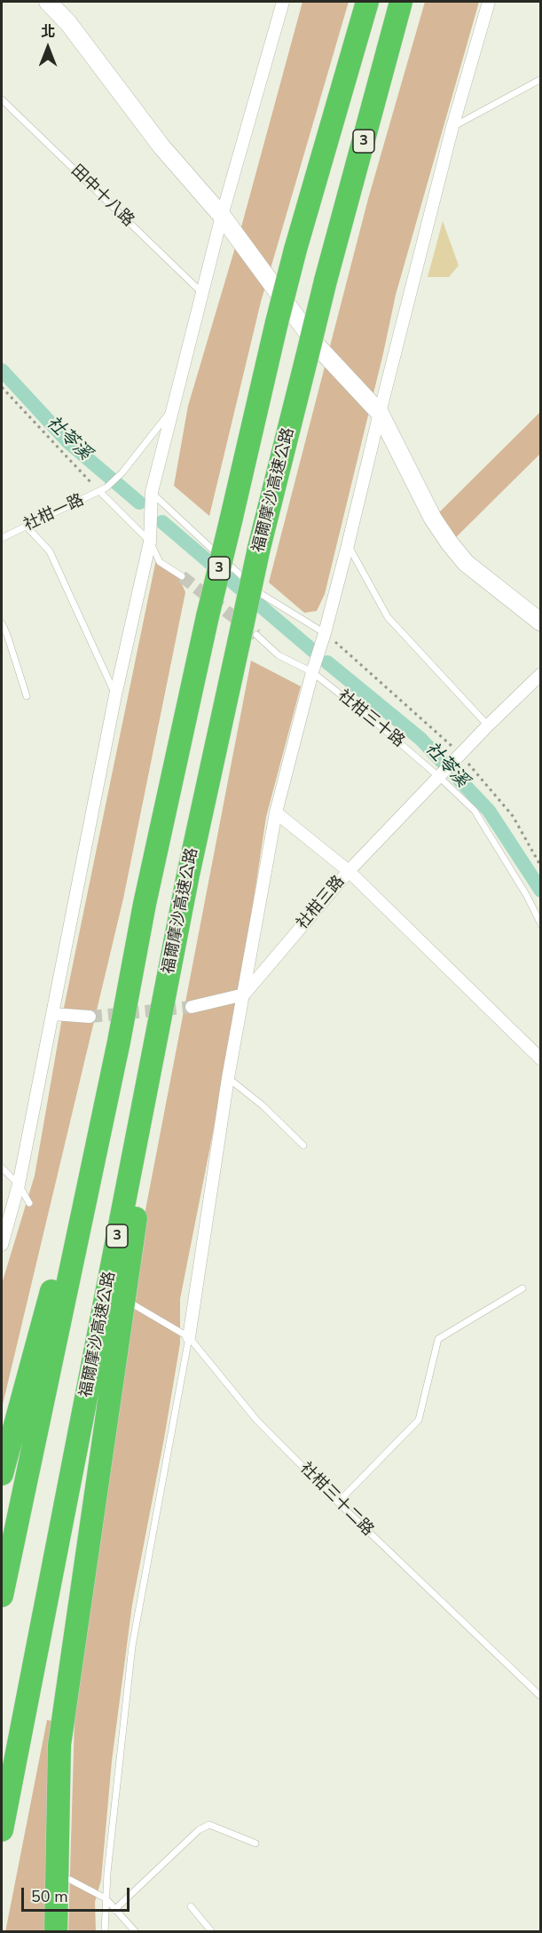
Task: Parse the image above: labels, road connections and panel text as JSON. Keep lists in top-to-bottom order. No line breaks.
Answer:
{"streets":{"highway":["3","福爾摩沙高速公路"],"street":["社柑三路"],"lane":["田中十八路","社柑一路","社柑三十路","社柑三十二路"]},"crossings":[["福爾摩沙高速公路","社柑三十路"],["社柑三十路","社柑三路"]],"water":["社苓溪"],"scale_bar":"50 m","north":"top"}
